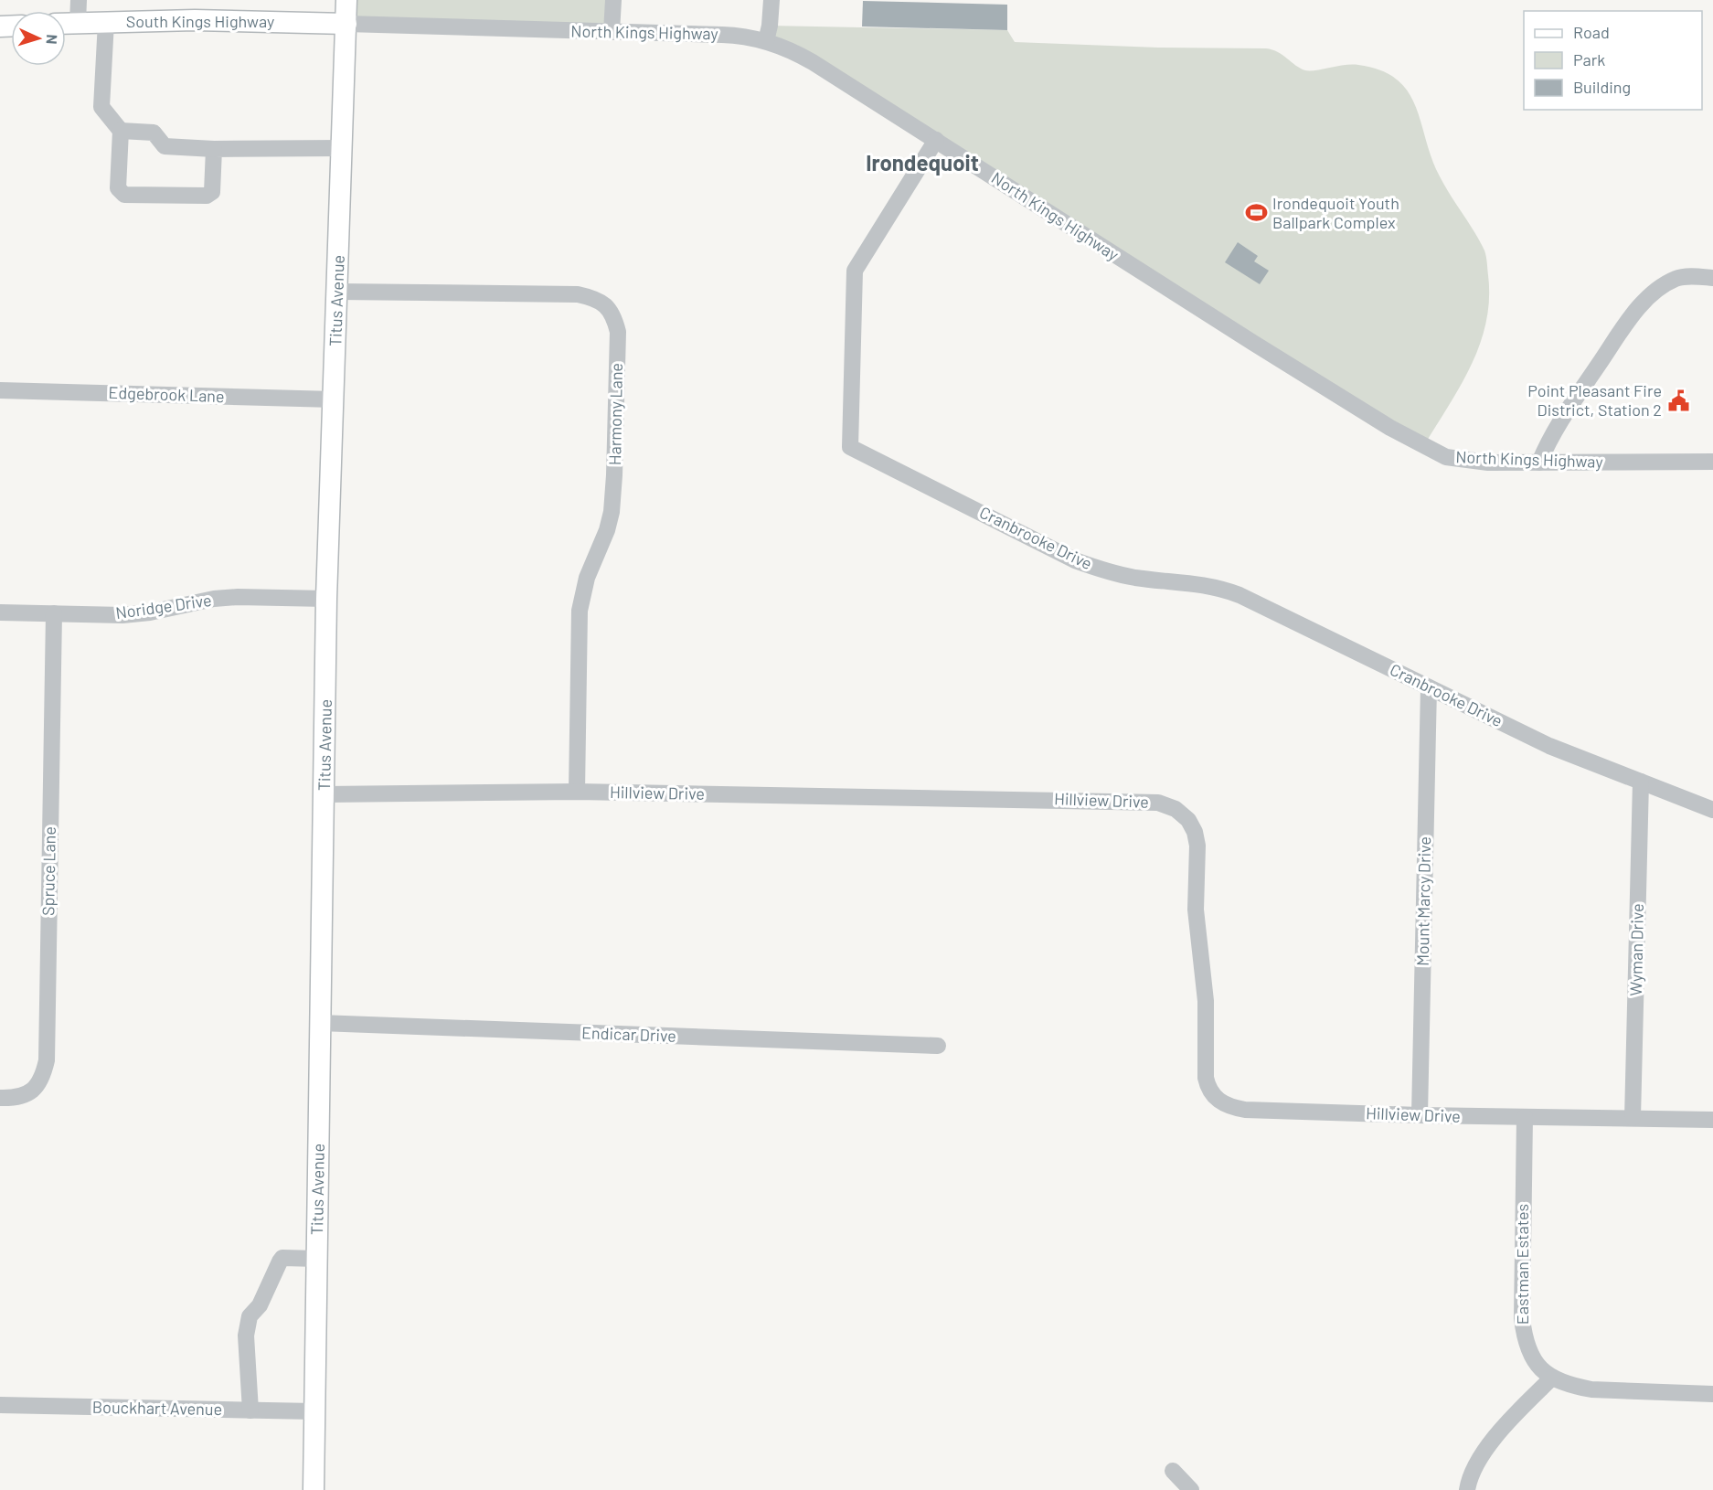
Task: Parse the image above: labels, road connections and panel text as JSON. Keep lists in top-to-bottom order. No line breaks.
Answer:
{"streets":{"main road":["South Kings Highway","Titus Avenue"],"street":["North Kings Highway","Edgebrook Lane","Harmony Lane","Cranbrooke Drive","Noridge Drive","Hillview Drive","Spruce Lane","Mount Marcy Drive","Wyman Drive","Endicar Drive","Eastman Estates","Bouckhart Avenue"]},"crossings":[["South Kings Highway","North Kings Highway"],["South Kings Highway","Titus Avenue"],["North Kings Highway","Titus Avenue"],["North Kings Highway","Cranbrooke Drive"],["Titus Avenue","Edgebrook Lane"],["Titus Avenue","Harmony Lane"],["Titus Avenue","Noridge Drive"],["Titus Avenue","Hillview Drive"],["Titus Avenue","Endicar Drive"],["Titus Avenue","Bouckhart Avenue"],["Harmony Lane","Hillview Drive"],["Cranbrooke Drive","Mount Marcy Drive"],["Cranbrooke Drive","Wyman Drive"],["Noridge Drive","Spruce Lane"],["Hillview Drive","Mount Marcy Drive"],["Hillview Drive","Wyman Drive"],["Hillview Drive","Eastman Estates"]],"districts":["Irondequoit"],"places":{"sports":["Irondequoit Youth Ballpark Complex"],"public building":["Point Pleasant Fire District, Station 2"]},"legend":["Road","Park","Building"],"north":"right"}
